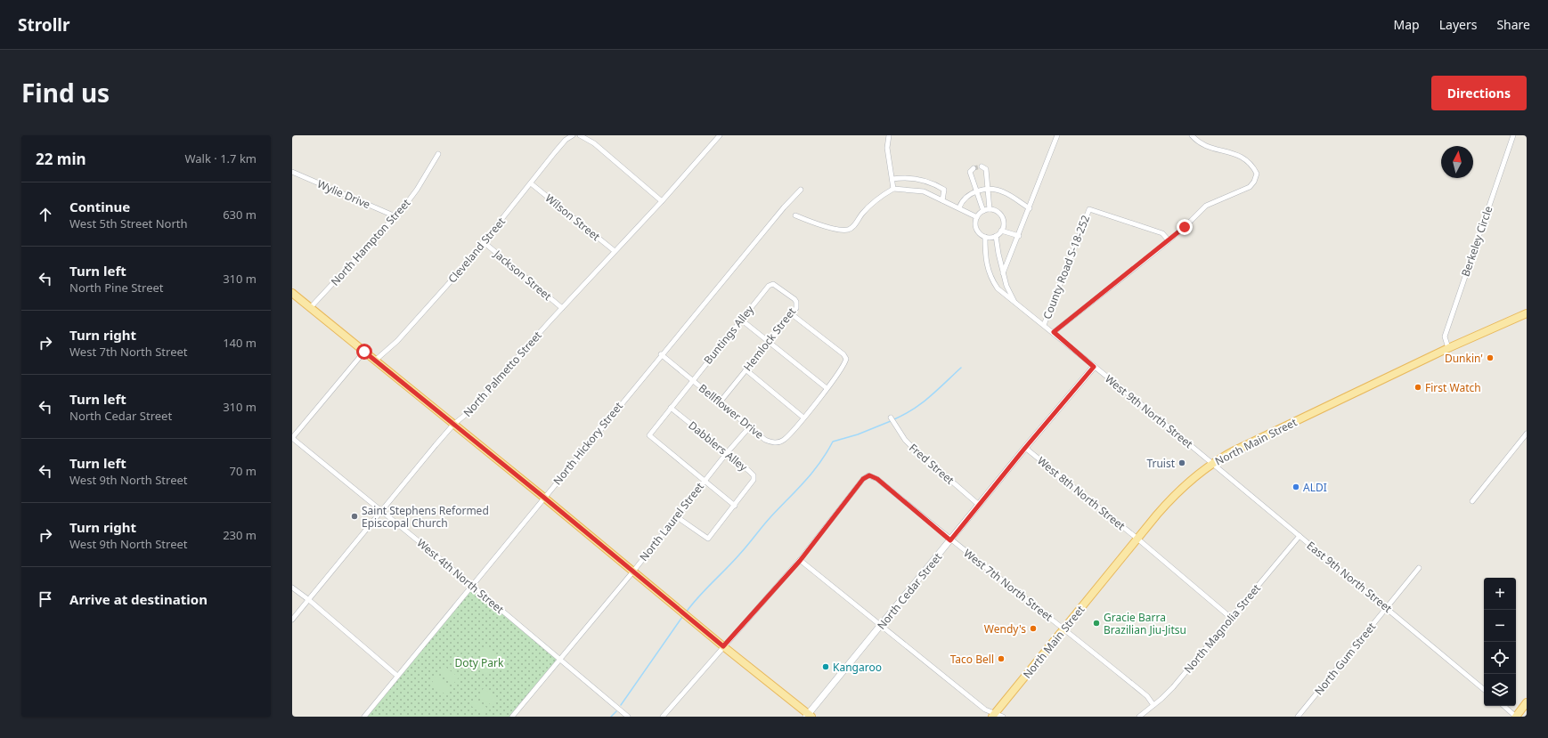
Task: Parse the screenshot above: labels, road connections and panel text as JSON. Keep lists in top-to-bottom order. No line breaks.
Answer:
{"streets":{"main road":["North Main Street"],"street":["Wylie Drive","Wilson Street","Berkeley Circle","North Hampton Street","Cleveland Street","County Road S-18-252","Jackson Street","Buntings Alley","Hemlock Street","North Palmetto Street","Bellflower Drive","West 9th North Street","North Hickory Street","Dabblers Alley","Fred Street","West 8th North Street","North Laurel Street","West 4th North Street","East 9th North Street","West 7th North Street","North Cedar Street","North Magnolia Street","North Gum Street"]},"crossings":[["Wylie Drive","North Hampton Street"],["Wilson Street","Cleveland Street"],["Wilson Street","North Palmetto Street"],["Berkeley Circle","North Main Street"],["Cleveland Street","Jackson Street"],["County Road S-18-252","West 9th North Street"],["Jackson Street","North Palmetto Street"],["Buntings Alley","Hemlock Street"],["Buntings Alley","Bellflower Drive"],["Buntings Alley","Dabblers Alley"],["Buntings Alley","North Laurel Street"],["Hemlock Street","Bellflower Drive"],["North Palmetto Street","West 4th North Street"],["Bellflower Drive","North Hickory Street"],["Bellflower Drive","North Laurel Street"],["West 9th North Street","North Main Street"],["West 9th North Street","East 9th North Street"],["West 9th North Street","North Cedar Street"],["North Main Street","West 8th North Street"],["North Main Street","East 9th North Street"],["North Main Street","West 7th North Street"],["North Hickory Street","West 4th North Street"],["Dabblers Alley","North Laurel Street"],["Fred Street","North Cedar Street"],["West 8th North Street","North Cedar Street"],["West 8th North Street","North Magnolia Street"],["North Laurel Street","West 4th North Street"],["East 9th North Street","North Magnolia Street"],["East 9th North Street","North Gum Street"],["West 7th North Street","North Cedar Street"],["West 7th North Street","North Magnolia Street"]],"parks":["Doty Park"],"places":["Dunkin'","First Watch","Truist","ALDI","Saint Stephens Reformed Episcopal Church","Gracie Barra Brazilian Jiu-Jitsu","Wendy's","Taco Bell","Kangaroo"],"north":"top","page":{"header":"Strollr","nav":["Map","Layers","Share"],"title":"Find us","buttons":"Directions","heading":["22 min","Walk · 1.7 km"],"list":[["Continue","West 5th Street North","630 m"],["Turn left","North Pine Street","310 m"],["Turn right","West 7th North Street","140 m"],["Turn left","North Cedar Street","310 m"],["Turn left","West 9th North Street","70 m"],["Turn right","West 9th North Street","230 m"],"Arrive at destination"],"map_buttons":["+","−"]}}
